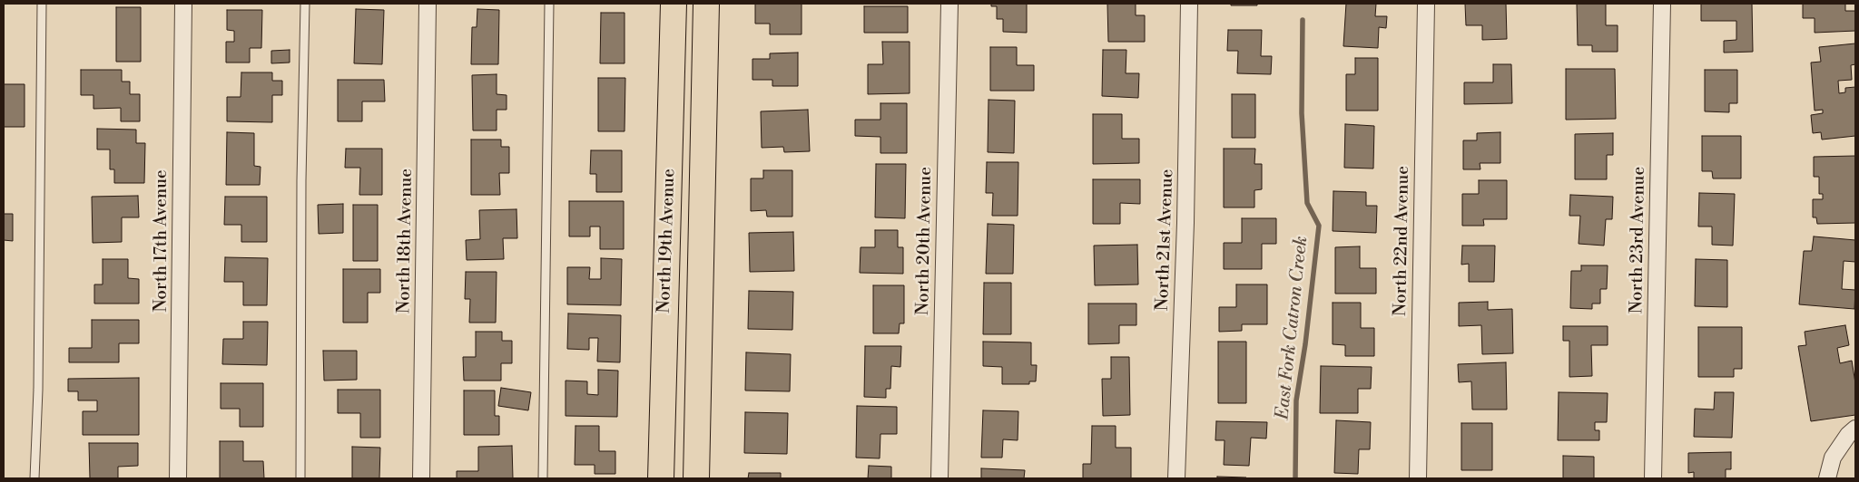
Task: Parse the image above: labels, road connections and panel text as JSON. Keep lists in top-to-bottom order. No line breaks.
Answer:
{"streets":{"main road":["North 19th Avenue"],"street":["North 21st Avenue","North 23rd Avenue","North 17th Avenue","North 18th Avenue","North 20th Avenue","North 22nd Avenue"]},"water":["East Fork Catron Creek"]}
